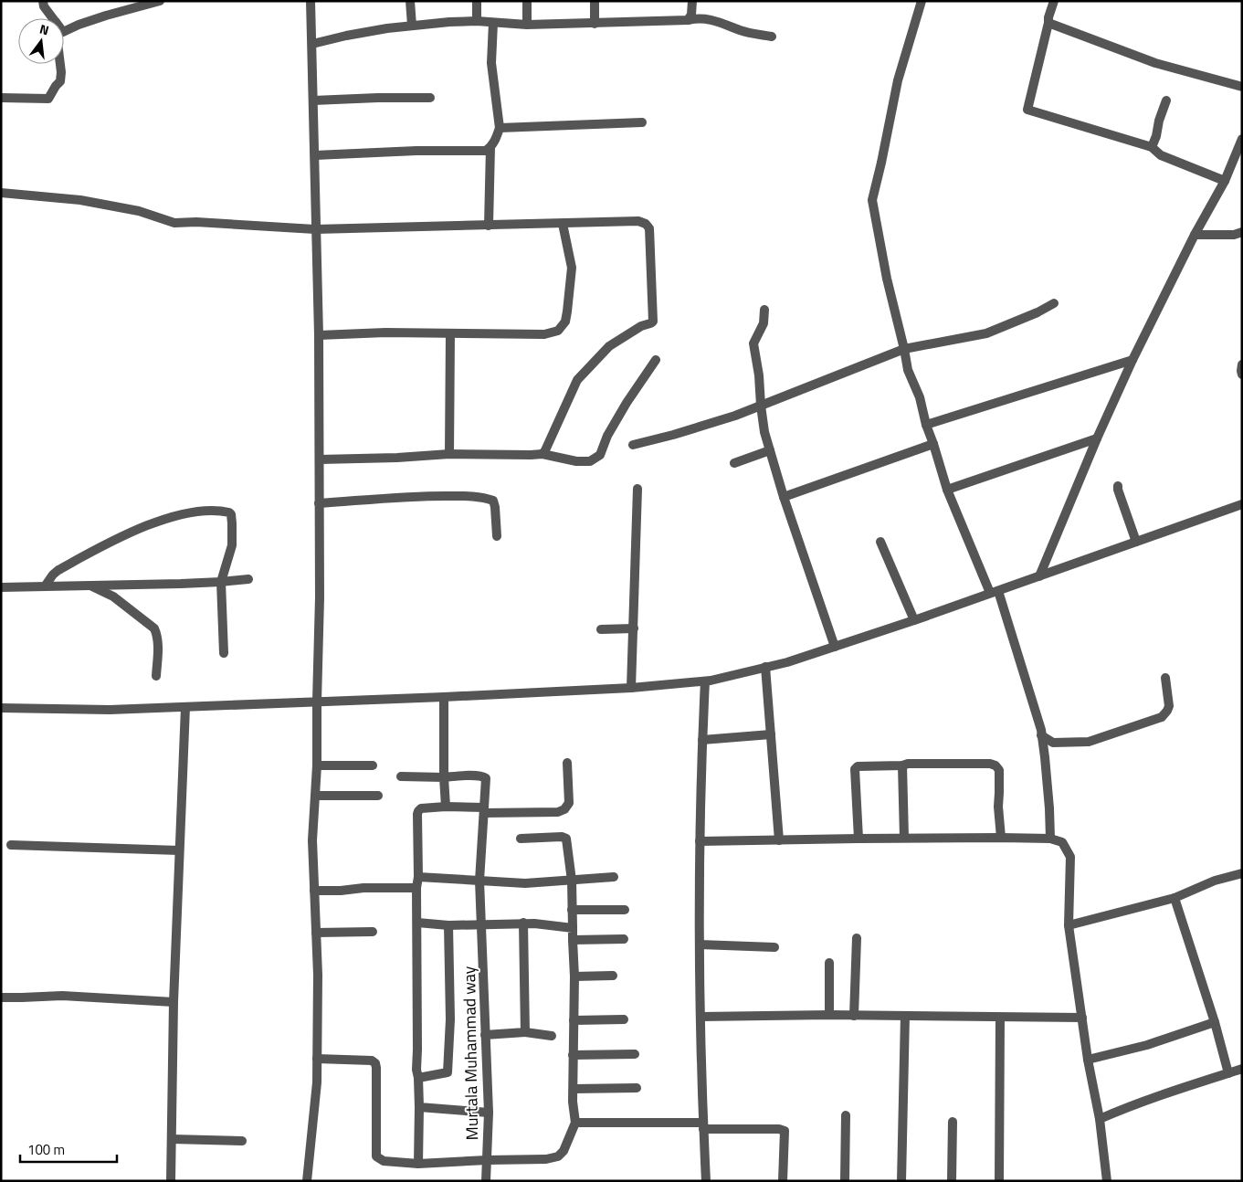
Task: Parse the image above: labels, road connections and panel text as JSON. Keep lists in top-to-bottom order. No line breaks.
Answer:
{"streets":{"street":["Murtala Muhammad way"]},"scale_bar":"100 m","north":"top"}
